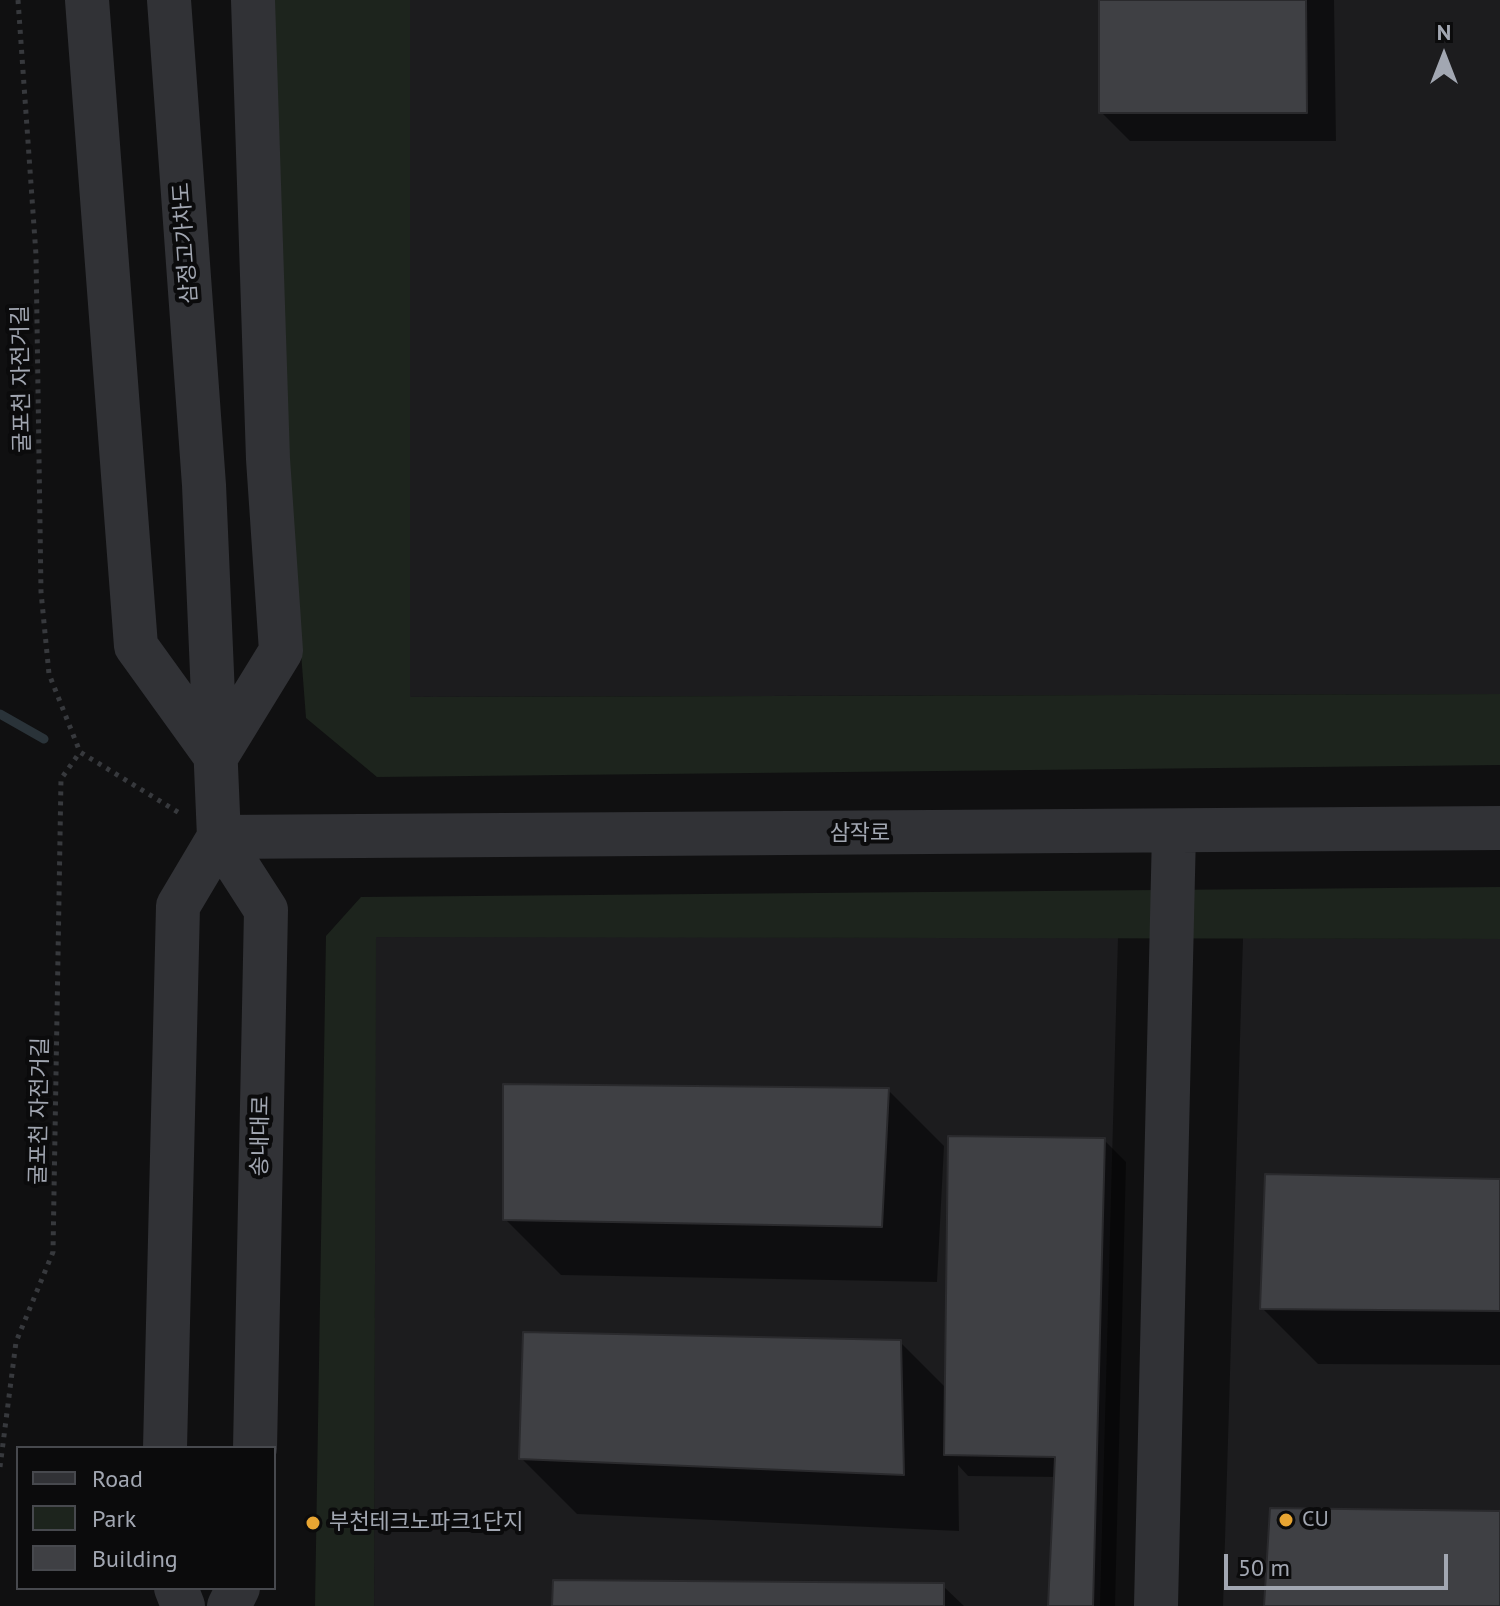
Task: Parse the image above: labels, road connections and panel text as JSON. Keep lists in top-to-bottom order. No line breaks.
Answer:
{"streets":{"street":["삼정고가차도","삼작로","송내대로"],"path":["굴포천 자전거길"]},"crossings":[["삼작로","송내대로"]],"places":["CU","부천테크노파크1단지"],"legend":["Road","Park","Building"],"scale_bar":"50 m","north":"top"}
